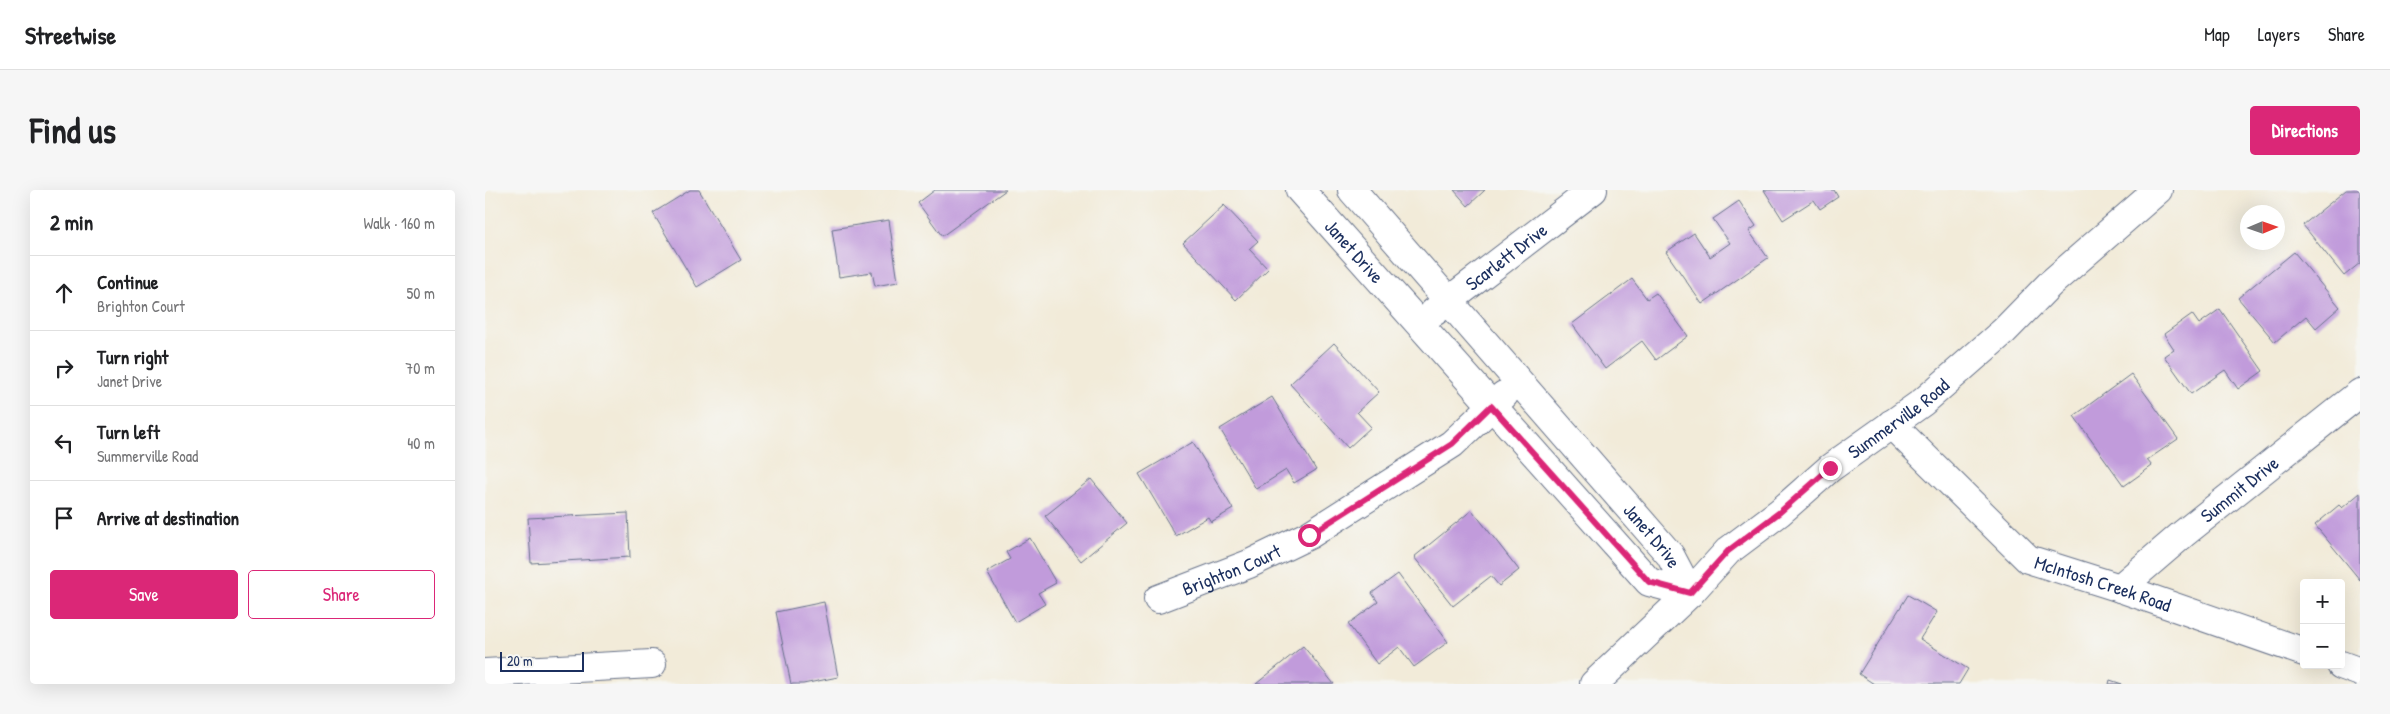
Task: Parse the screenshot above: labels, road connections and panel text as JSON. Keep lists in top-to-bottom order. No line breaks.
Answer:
{"streets":{"street":["Janet Drive","Scarlett Drive","Summerville Road","Summit Drive","Brighton Court","McIntosh Creek Road"]},"crossings":[["Janet Drive","Scarlett Drive"],["Janet Drive","Summerville Road"],["Janet Drive","Brighton Court"],["Summerville Road","McIntosh Creek Road"],["Summit Drive","McIntosh Creek Road"]],"scale_bar":"20 m","north":"right","page":{"header":"Streetwise","nav":["Map","Layers","Share"],"buttons":["Directions",["Save","Share"]],"title":"Find us","heading":["2 min","Walk · 160 m"],"list":[["Continue","Brighton Court","50 m"],["Turn right","Janet Drive","70 m"],["Turn left","Summerville Road","40 m"],"Arrive at destination"],"map_buttons":["+","−"],"scale":"20 m"}}
